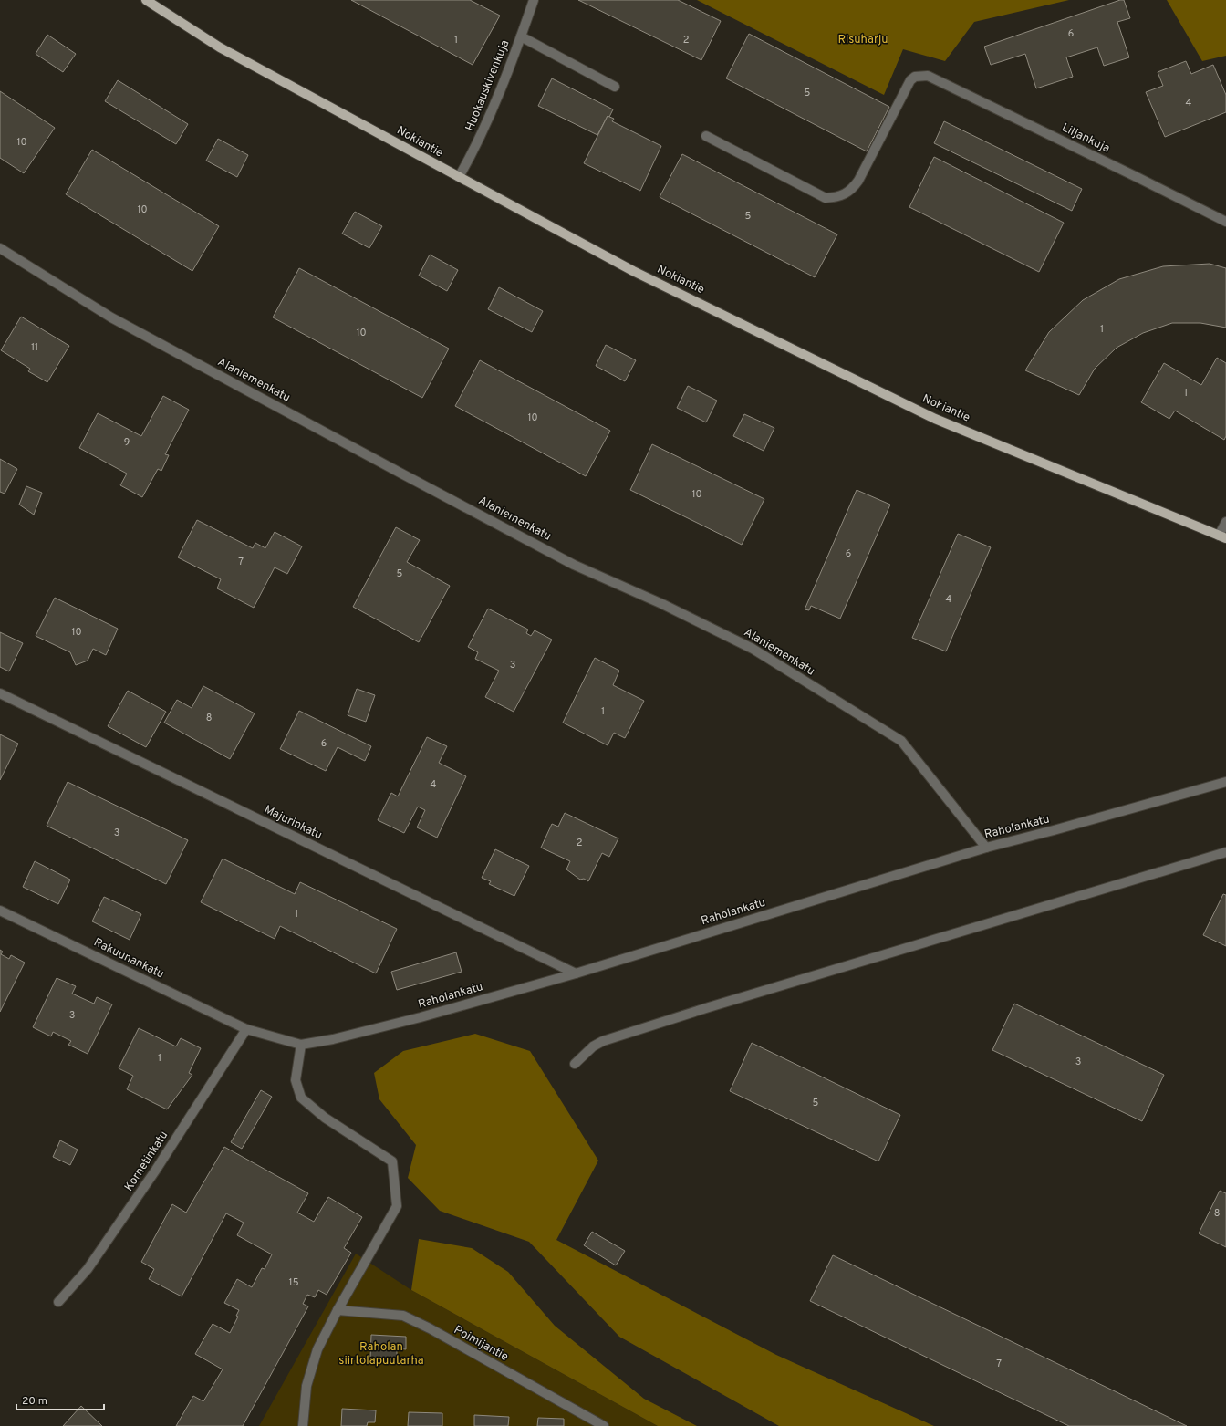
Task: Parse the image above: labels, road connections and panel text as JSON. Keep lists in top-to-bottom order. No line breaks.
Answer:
{"streets":{"main road":["Nokiantie"],"street":["Huokauskivenkuja","Liljankuja","Alaniemenkatu","Majurinkatu","Raholankatu","Rakuunankatu","Kornetinkatu","Poimijantie"]},"crossings":[["Huokauskivenkuja","Nokiantie"],["Alaniemenkatu","Raholankatu"],["Majurinkatu","Raholankatu"],["Raholankatu","Rakuunankatu"],["Raholankatu","Kornetinkatu"],["Rakuunankatu","Kornetinkatu"]],"parks":["Risuharju","Raholan siirtolapuutarha"],"house_numbers":["6","1","2","5","4","10","10","5","1","10","11","1","10","9","10","6","7","5","4","10","3","1","8","6","4","3","2","1","3","1","3","5","8","15","7"],"scale_bar":"20 m"}
